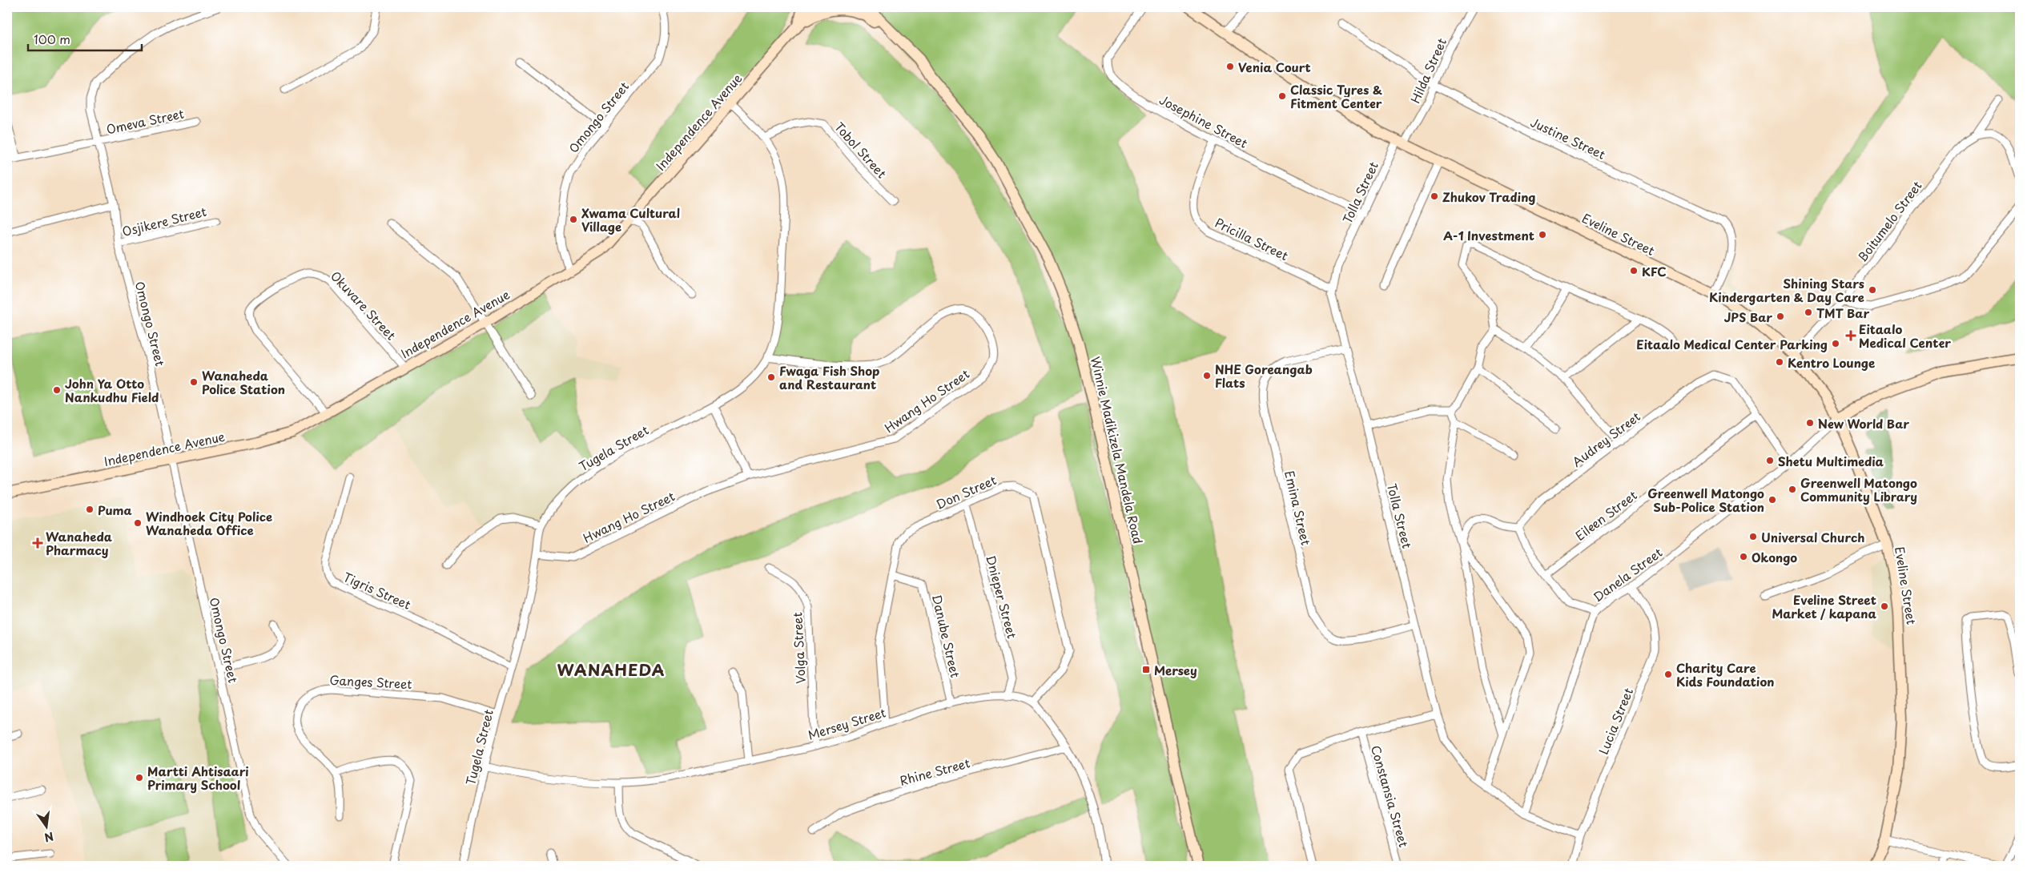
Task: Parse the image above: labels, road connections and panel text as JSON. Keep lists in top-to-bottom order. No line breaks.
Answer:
{"streets":{"main road":["Independence Avenue","Eveline Street","Winnie Madikizela Mandela Road"],"street":["Hilda Street","Omongo Street","Omeva Street","Josephine Street","Justine Street","Tobol Street","Tolla Street","Osjikere Street","Boitumelo Street","Pricilla Street","Okuvare Street","Hwang Ho Street","Audrey Street","Tugela Street","Don Street","Emina Street","Eileen Street","Danela Street","Tigris Street","Dnieper Street","Danube Street","Volga Street","Ganges Street","Lucia Street","Mersey Street","Rhine Street","Constansia Street"]},"crossings":[["Hilda Street","Justine Street"],["Hilda Street","Tolla Street"],["Hilda Street","Eveline Street"],["Omongo Street","Omeva Street"],["Omongo Street","Independence Avenue"],["Omongo Street","Osjikere Street"],["Josephine Street","Tolla Street"],["Josephine Street","Pricilla Street"],["Independence Avenue","Okuvare Street"],["Independence Avenue","Tugela Street"],["Justine Street","Eveline Street"],["Tobol Street","Tugela Street"],["Tolla Street","Eveline Street"],["Tolla Street","Pricilla Street"],["Tolla Street","Emina Street"],["Tolla Street","Danela Street"],["Tolla Street","Lucia Street"],["Tolla Street","Constansia Street"],["Boitumelo Street","Eveline Street"],["Eveline Street","Danela Street"],["Hwang Ho Street","Tugela Street"],["Audrey Street","Eileen Street"],["Audrey Street","Danela Street"],["Tugela Street","Tigris Street"],["Tugela Street","Ganges Street"],["Tugela Street","Mersey Street"],["Don Street","Dnieper Street"],["Don Street","Danube Street"],["Don Street","Mersey Street"],["Danela Street","Lucia Street"],["Dnieper Street","Mersey Street"],["Danube Street","Mersey Street"],["Volga Street","Mersey Street"]],"districts":["WANAHEDA"],"places":{"other":["Venia Court","Classic Tyres & Fitment Center","Zhukov Trading","Xwama Cultural Village","A-1 Investment","KFC","Shining Stars Kindergarten & Day Care","TMT Bar","JPS Bar","Eitaalo Medical Center Parking","Kentro Lounge","NHE Goreangab Flats","Fwaga Fish Shop and Restaurant","Wanaheda Police Station","John Ya Otto Nankudhu Field","New World Bar","Shetu Multimedia","Greenwell Matongo Community Library","Greenwell Matongo Sub-Police Station","Puma","Windhoek City Police Wanaheda Office","Universal Church","Okongo","Eveline Street Market / kapana","Charity Care Kids Foundation","Martti Ahtisaari Primary School"],"health":["Eitaalo Medical Center","Wanaheda Pharmacy"],"transit":["Mersey"]},"scale_bar":"100 m","north":"bottom"}
